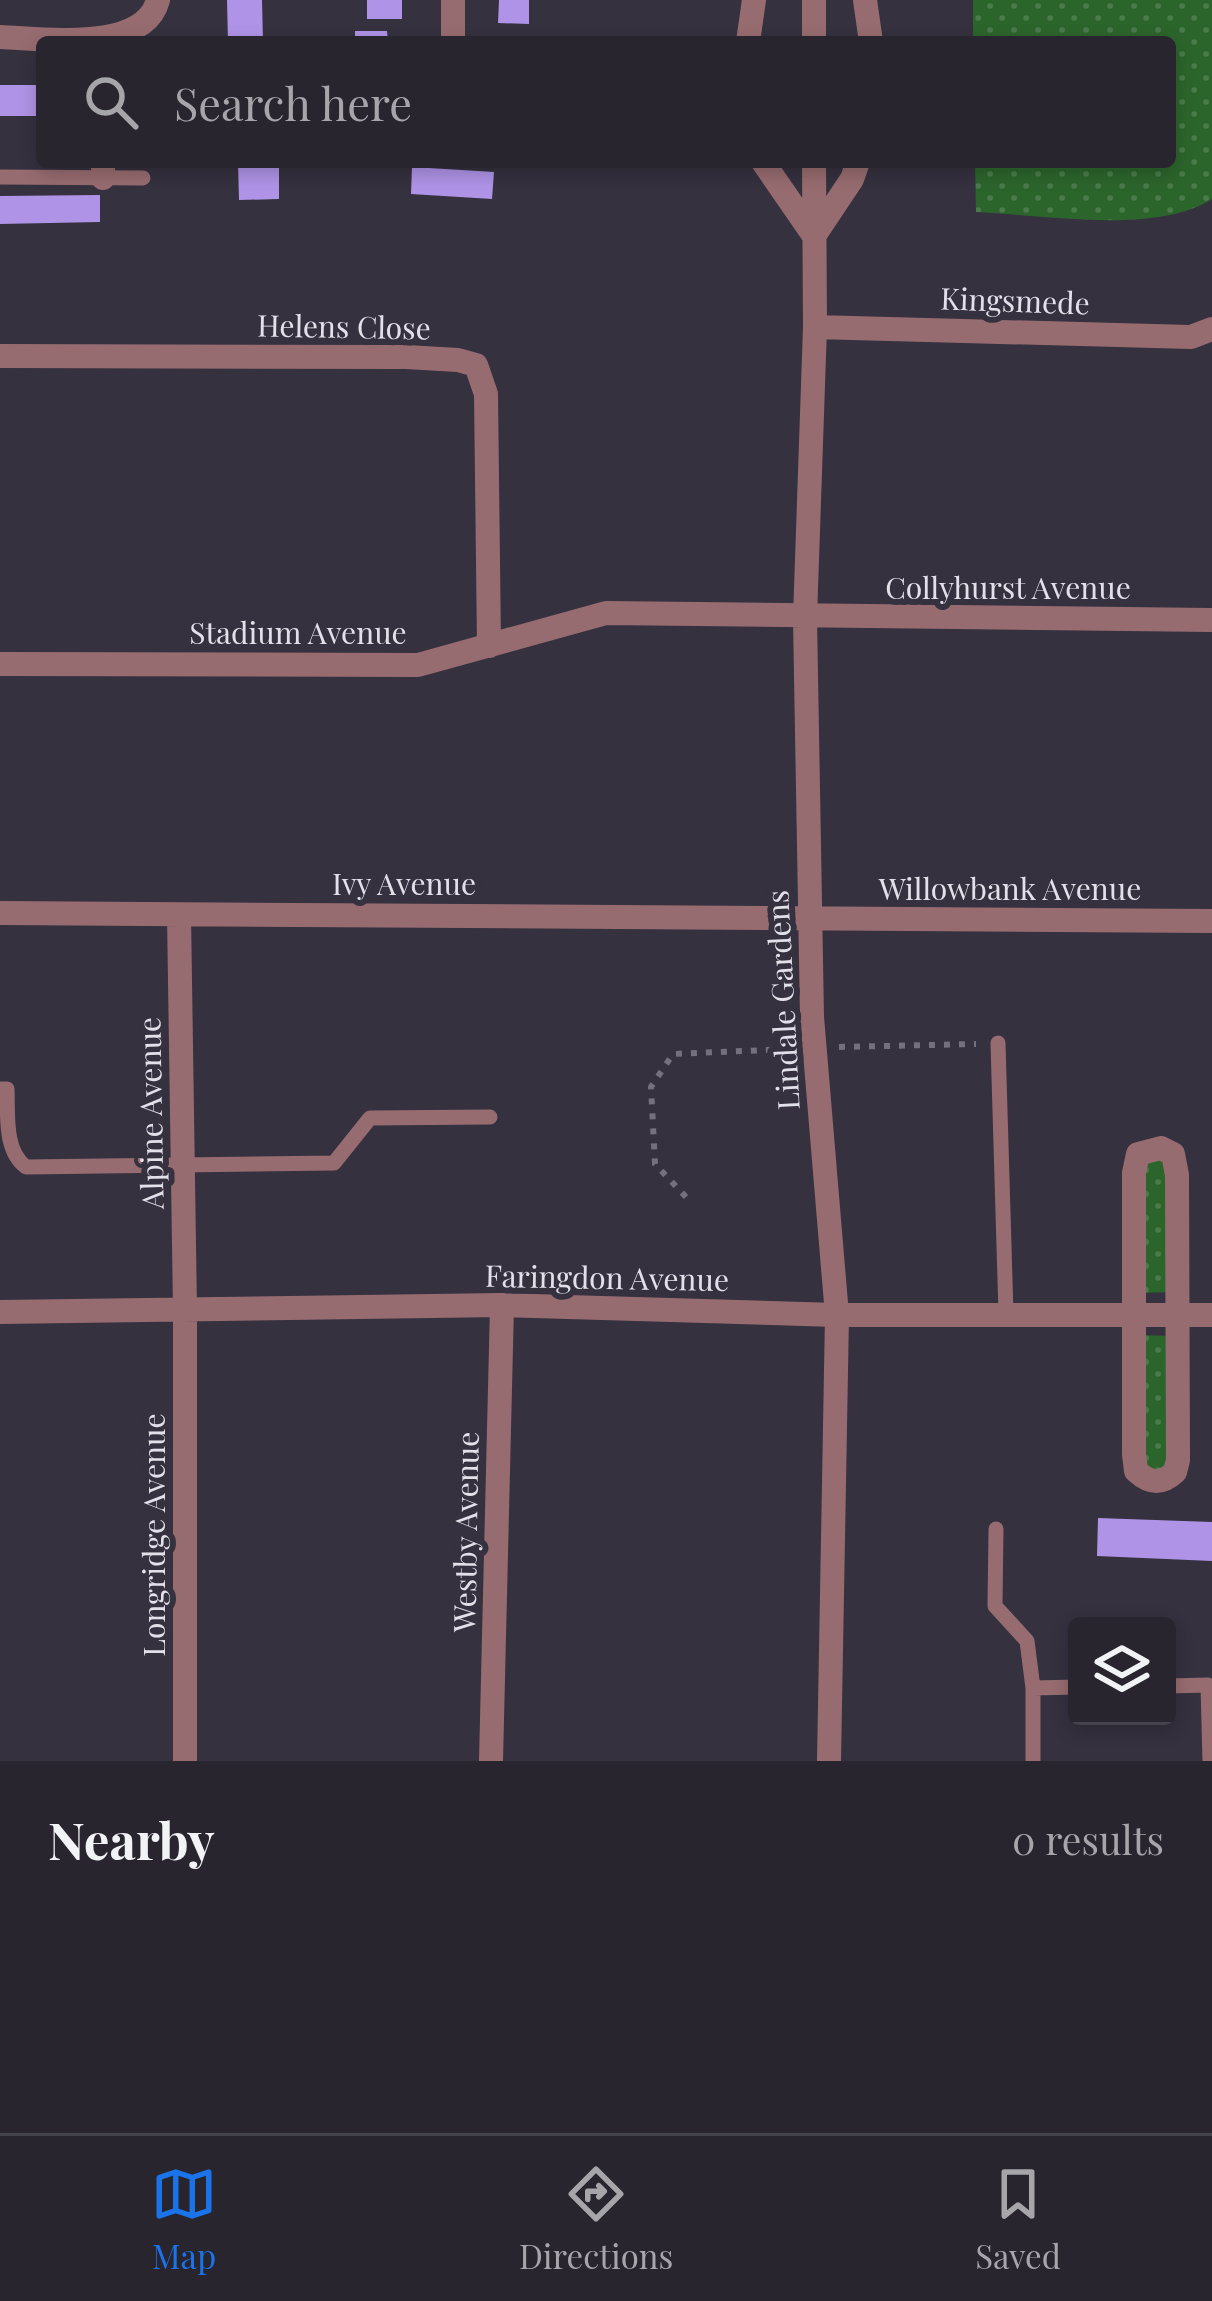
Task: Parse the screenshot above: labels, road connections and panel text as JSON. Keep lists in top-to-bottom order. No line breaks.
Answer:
{"streets":{"street":["Kingsmede","Helens Close","Collyhurst Avenue","Stadium Avenue","Ivy Avenue","Willowbank Avenue","Lindale Gardens","Alpine Avenue","Faringdon Avenue","Westby Avenue","Longridge Avenue"]},"crossings":[["Kingsmede","Lindale Gardens"],["Helens Close","Stadium Avenue"],["Collyhurst Avenue","Stadium Avenue"],["Collyhurst Avenue","Lindale Gardens"],["Stadium Avenue","Lindale Gardens"],["Ivy Avenue","Willowbank Avenue"],["Ivy Avenue","Lindale Gardens"],["Ivy Avenue","Alpine Avenue"],["Willowbank Avenue","Lindale Gardens"],["Lindale Gardens","Faringdon Avenue"],["Alpine Avenue","Faringdon Avenue"],["Alpine Avenue","Longridge Avenue"],["Faringdon Avenue","Westby Avenue"],["Faringdon Avenue","Longridge Avenue"]],"page":{"search":"Search here","heading":["Nearby","0 results"],"nav":["Map","Directions","Saved"]}}
